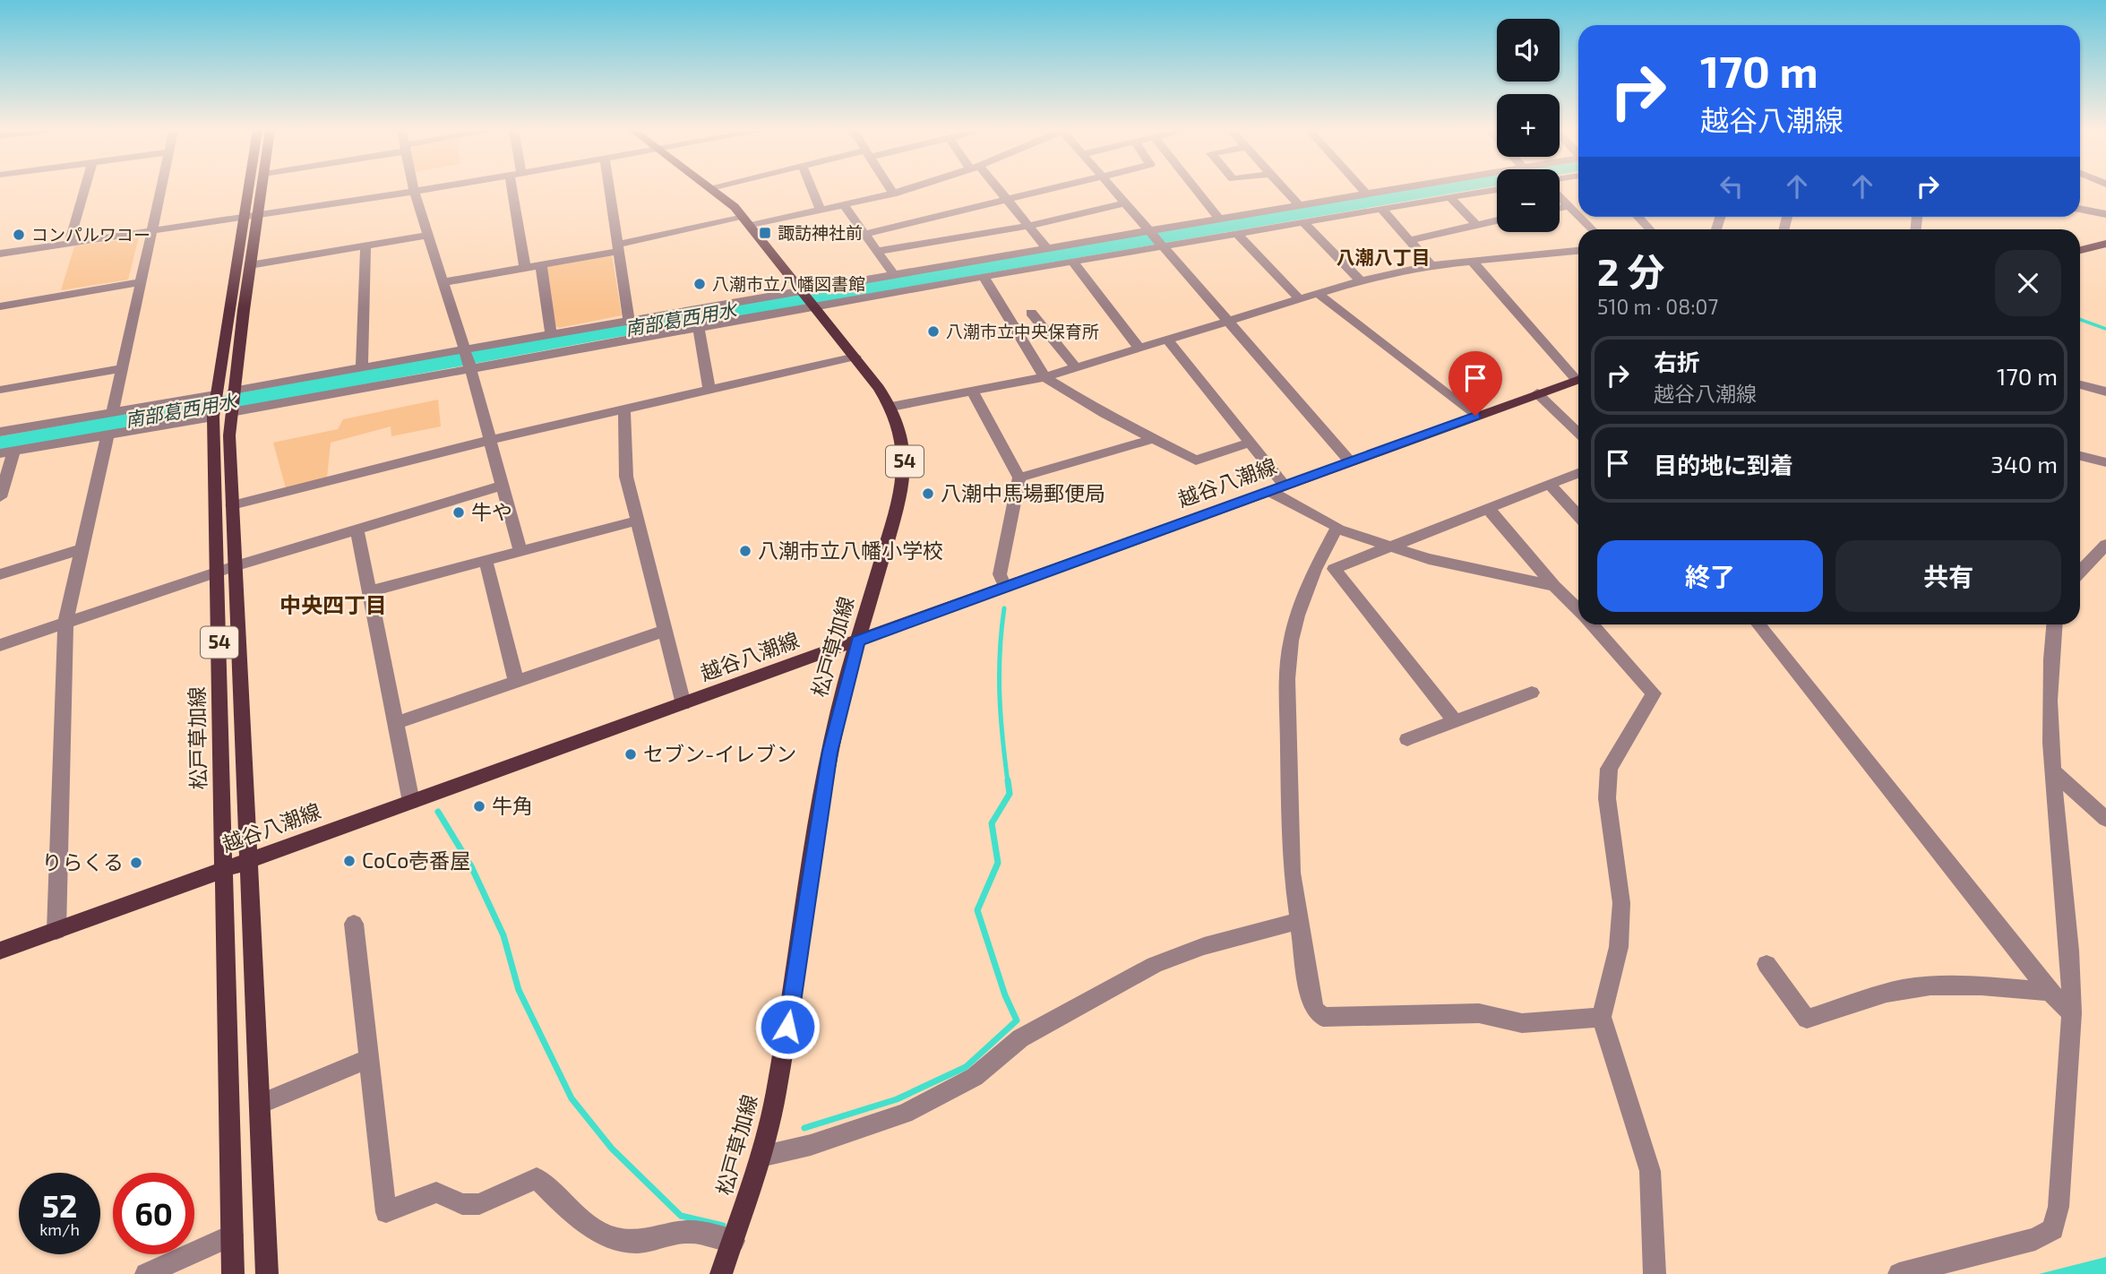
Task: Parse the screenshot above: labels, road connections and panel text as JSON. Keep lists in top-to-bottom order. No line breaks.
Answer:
{"streets":{"main road":["54","越谷八潮線","松戸草加線"]},"crossings":[["54","越谷八潮線"],["越谷八潮線","松戸草加線"]],"districts":["八潮八丁目","中央四丁目"],"water":["南部葛西用水"],"places":{"transit":["諏訪神社前"],"other":["コンパルワコー","八潮市立八幡図書館","八潮市立中央保育所","八潮中馬場郵便局","牛や","八潮市立八幡小学校","セブン-イレブン","牛角","CoCo壱番屋","りらくる"]},"page":{"map_buttons":["+","−"],"turn":["170 m","越谷八潮線"],"heading":["2 分","510 m · 08:07"],"list":[{"name":"右折","note":"越谷八潮線","value":"170 m"},{"name":"目的地に到着","value":"340 m"}],"buttons":["終了","共有"],"speed":"52 km/h","limit":"60"}}
